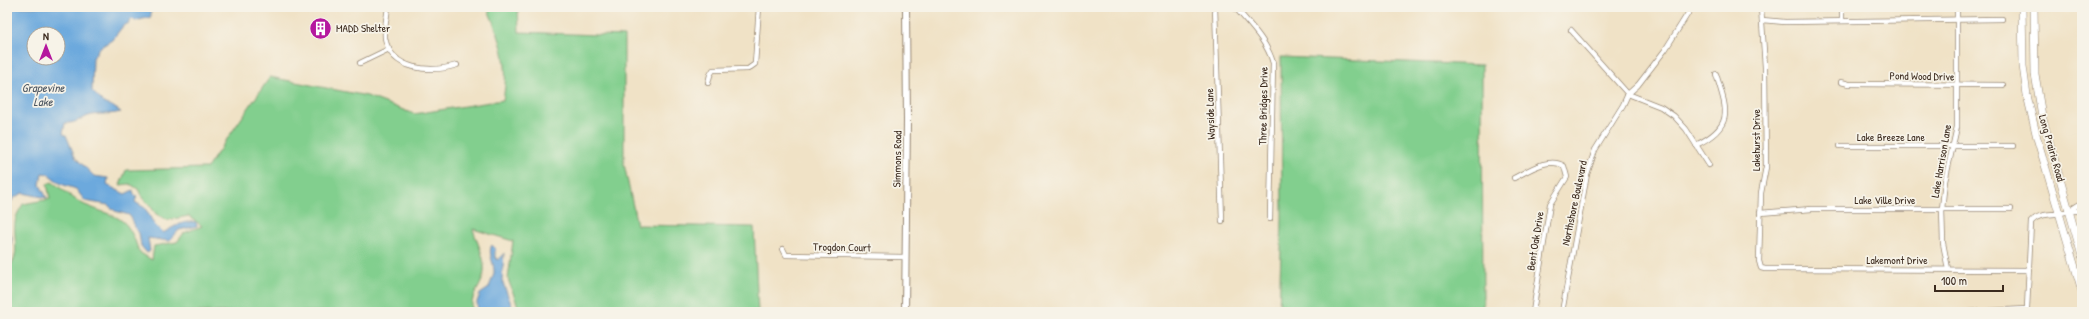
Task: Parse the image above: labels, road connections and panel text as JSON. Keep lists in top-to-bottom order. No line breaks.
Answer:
{"streets":{"main road":["Long Prairie Road"],"street":["Pond Wood Drive","Three Bridges Drive","Wayside Lane","Lake Breeze Lane","Lakehurst Drive","Simmons Road","Lake Harrison Lane","Lake Ville Drive","Northshore Boulevard","Bent Oak Drive","Trogdon Court","Lakemont Drive"]},"crossings":[["Pond Wood Drive","Lake Harrison Lane"],["Lake Breeze Lane","Lake Harrison Lane"],["Lakehurst Drive","Lake Ville Drive"],["Lakehurst Drive","Lakemont Drive"],["Simmons Road","Trogdon Court"],["Lake Harrison Lane","Lake Ville Drive"],["Lake Harrison Lane","Lakemont Drive"]],"water":["Grapevine Lake"],"places":{"building":["MADD Shelter"]},"scale_bar":"100 m","north":"top"}
